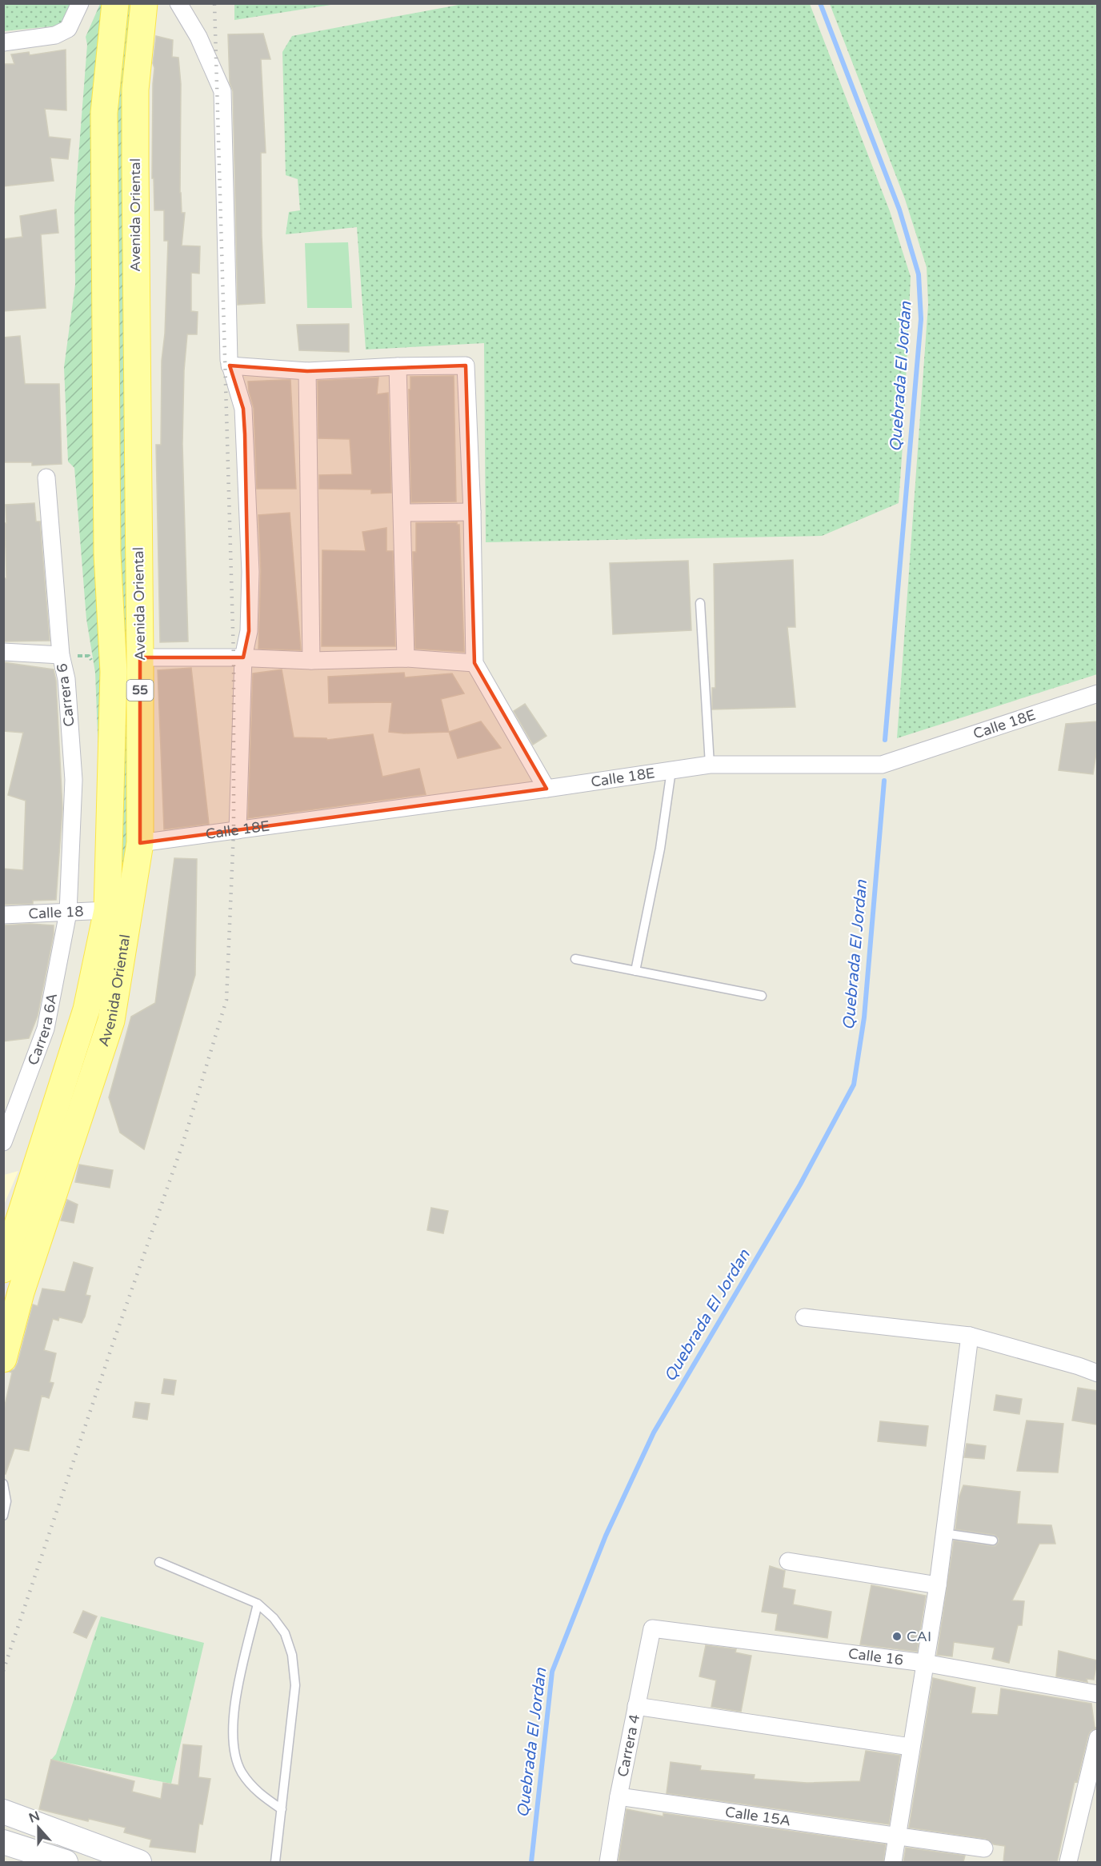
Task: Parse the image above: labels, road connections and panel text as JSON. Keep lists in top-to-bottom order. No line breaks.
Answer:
{"streets":{"main road":["Avenida Oriental","55"],"street":["Carrera 6","Calle 18E","Calle 18","Carrera 6A","Calle 16","Carrera 4","Calle 15A"]},"crossings":[["Avenida Oriental","Calle 18E"],["Avenida Oriental","Calle 18"],["Carrera 6","Calle 18"],["Carrera 6","Carrera 6A"],["Calle 18","Carrera 6A"],["Calle 16","Carrera 4"],["Carrera 4","Calle 15A"]],"water":["Quebrada El Jordan"],"places":["CAI"],"north":"top"}
